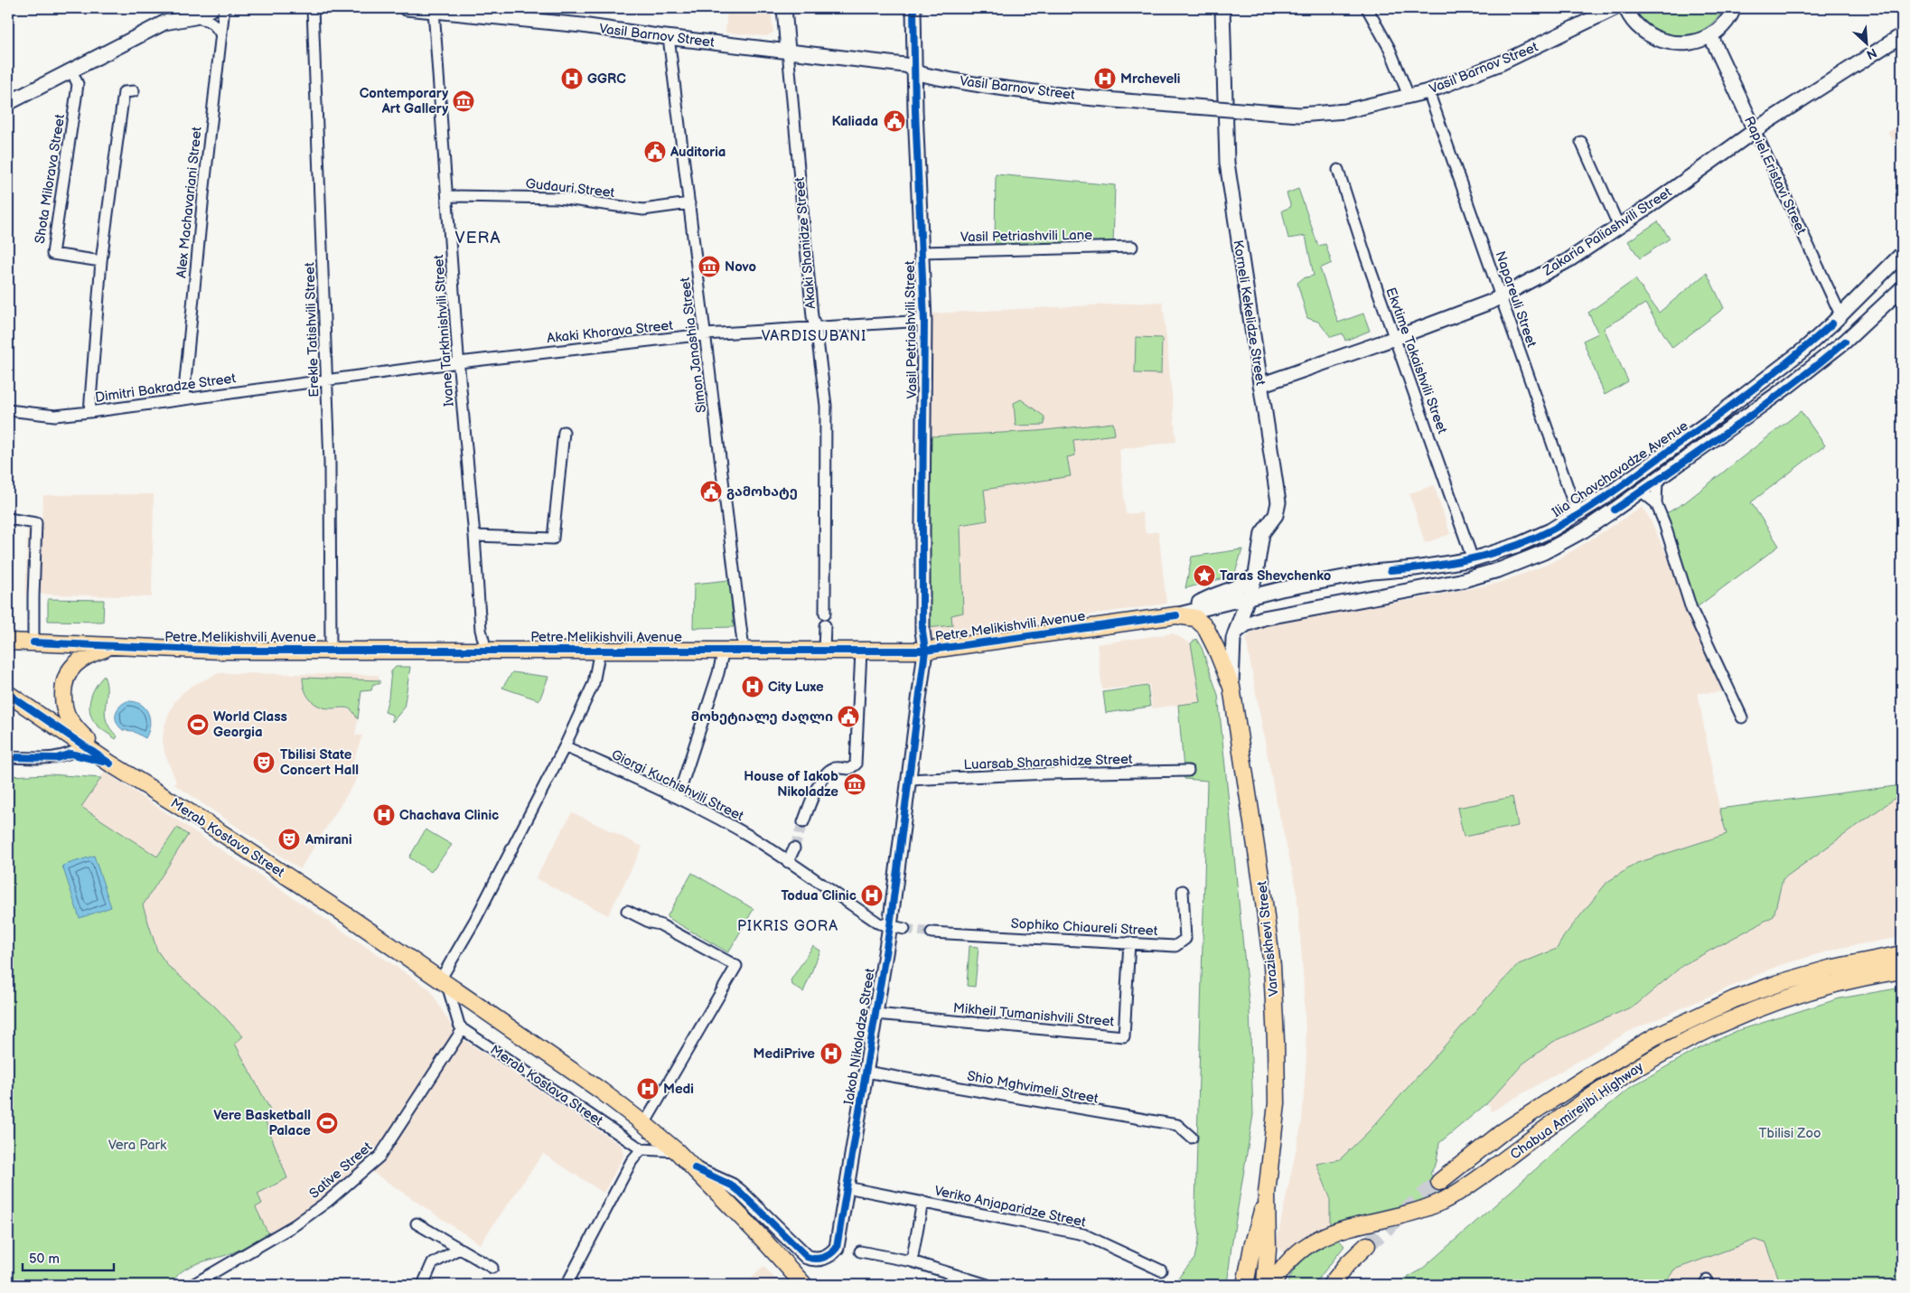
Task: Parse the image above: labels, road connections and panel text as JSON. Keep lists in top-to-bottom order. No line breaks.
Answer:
{"streets":{"main road":["Petre Melikishvili Avenue","Merab Kostava Street","Varaziskhevi Street","Chabua Amirejibi Highway"],"street":["Vasil Barnov Street","Rapiel Eristavi Street","Shota Milorava Street","Gudauri Street","Alex Machavariani Street","Zakaria Paliashvili Street","Vasil Petriashvili Lane","Akaki Shanidze Street","Napareuli Street","Korneli Kekelidze Street","Erekle Tatishvili Street","Vasil Petriashvili Street","Ivane Tarkhnishvili Street","Akaki Khorava Street","Simon Janashia Street","Ekvtime Takaishvili Street","Dimitri Bakradze Street","Ilia Chavchavadze Avenue","Luarsab Sharashidze Street","Giorgi Kuchishvili Street","Sophiko Chiaureli Street","Mikheil Tumanishvili Street","Iakob Nikoladze Street","Shio Mghvimeli Street","Sative Street","Veriko Anjaparidze Street"]},"crossings":[["Vasil Barnov Street","Akaki Shanidze Street"],["Vasil Barnov Street","Napareuli Street"],["Vasil Barnov Street","Vasil Petriashvili Street"],["Vasil Barnov Street","Ivane Tarkhnishvili Street"],["Vasil Barnov Street","Simon Janashia Street"],["Rapiel Eristavi Street","Zakaria Paliashvili Street"],["Rapiel Eristavi Street","Ilia Chavchavadze Avenue"],["Gudauri Street","Ivane Tarkhnishvili Street"],["Gudauri Street","Simon Janashia Street"],["Alex Machavariani Street","Dimitri Bakradze Street"],["Zakaria Paliashvili Street","Napareuli Street"],["Zakaria Paliashvili Street","Korneli Kekelidze Street"],["Zakaria Paliashvili Street","Ekvtime Takaishvili Street"],["Vasil Petriashvili Lane","Vasil Petriashvili Street"],["Akaki Shanidze Street","Akaki Khorava Street"],["Napareuli Street","Ilia Chavchavadze Avenue"],["Korneli Kekelidze Street","Ilia Chavchavadze Avenue"],["Korneli Kekelidze Street","Petre Melikishvili Avenue"],["Korneli Kekelidze Street","Varaziskhevi Street"],["Erekle Tatishvili Street","Akaki Khorava Street"],["Erekle Tatishvili Street","Dimitri Bakradze Street"],["Erekle Tatishvili Street","Petre Melikishvili Avenue"],["Vasil Petriashvili Street","Akaki Khorava Street"],["Vasil Petriashvili Street","Petre Melikishvili Avenue"],["Vasil Petriashvili Street","Iakob Nikoladze Street"],["Ivane Tarkhnishvili Street","Akaki Khorava Street"],["Ivane Tarkhnishvili Street","Petre Melikishvili Avenue"],["Akaki Khorava Street","Simon Janashia Street"],["Akaki Khorava Street","Dimitri Bakradze Street"],["Simon Janashia Street","Petre Melikishvili Avenue"],["Ekvtime Takaishvili Street","Ilia Chavchavadze Avenue"],["Ilia Chavchavadze Avenue","Petre Melikishvili Avenue"],["Petre Melikishvili Avenue","Varaziskhevi Street"],["Petre Melikishvili Avenue","Iakob Nikoladze Street"],["Luarsab Sharashidze Street","Iakob Nikoladze Street"],["Giorgi Kuchishvili Street","Iakob Nikoladze Street"],["Merab Kostava Street","Iakob Nikoladze Street"],["Merab Kostava Street","Sative Street"],["Sophiko Chiaureli Street","Mikheil Tumanishvili Street"],["Mikheil Tumanishvili Street","Iakob Nikoladze Street"],["Iakob Nikoladze Street","Shio Mghvimeli Street"],["Iakob Nikoladze Street","Veriko Anjaparidze Street"]],"districts":["VERA","VARDISUBANI","PIKRIS GORA"],"parks":["Tbilisi Zoo","Vera Park"],"places":{"hospital":["GGRC","Mrcheveli","City Luxe","Chachava Clinic","Todua Clinic","MediPrive","Medi"],"museum":["Contemporary Art Gallery","Novo","House of Iakob Nikoladze"],"public building":["Kaliada","Auditoria","გამოხატე","მოხეტიალე ძაღლი"],"place":["Taras Shevchenko"],"sports":["World Class Georgia","Vere Basketball Palace"],"theatre":["Tbilisi State Concert Hall","Amirani"]},"scale_bar":"50 m","north":"bottom right"}
